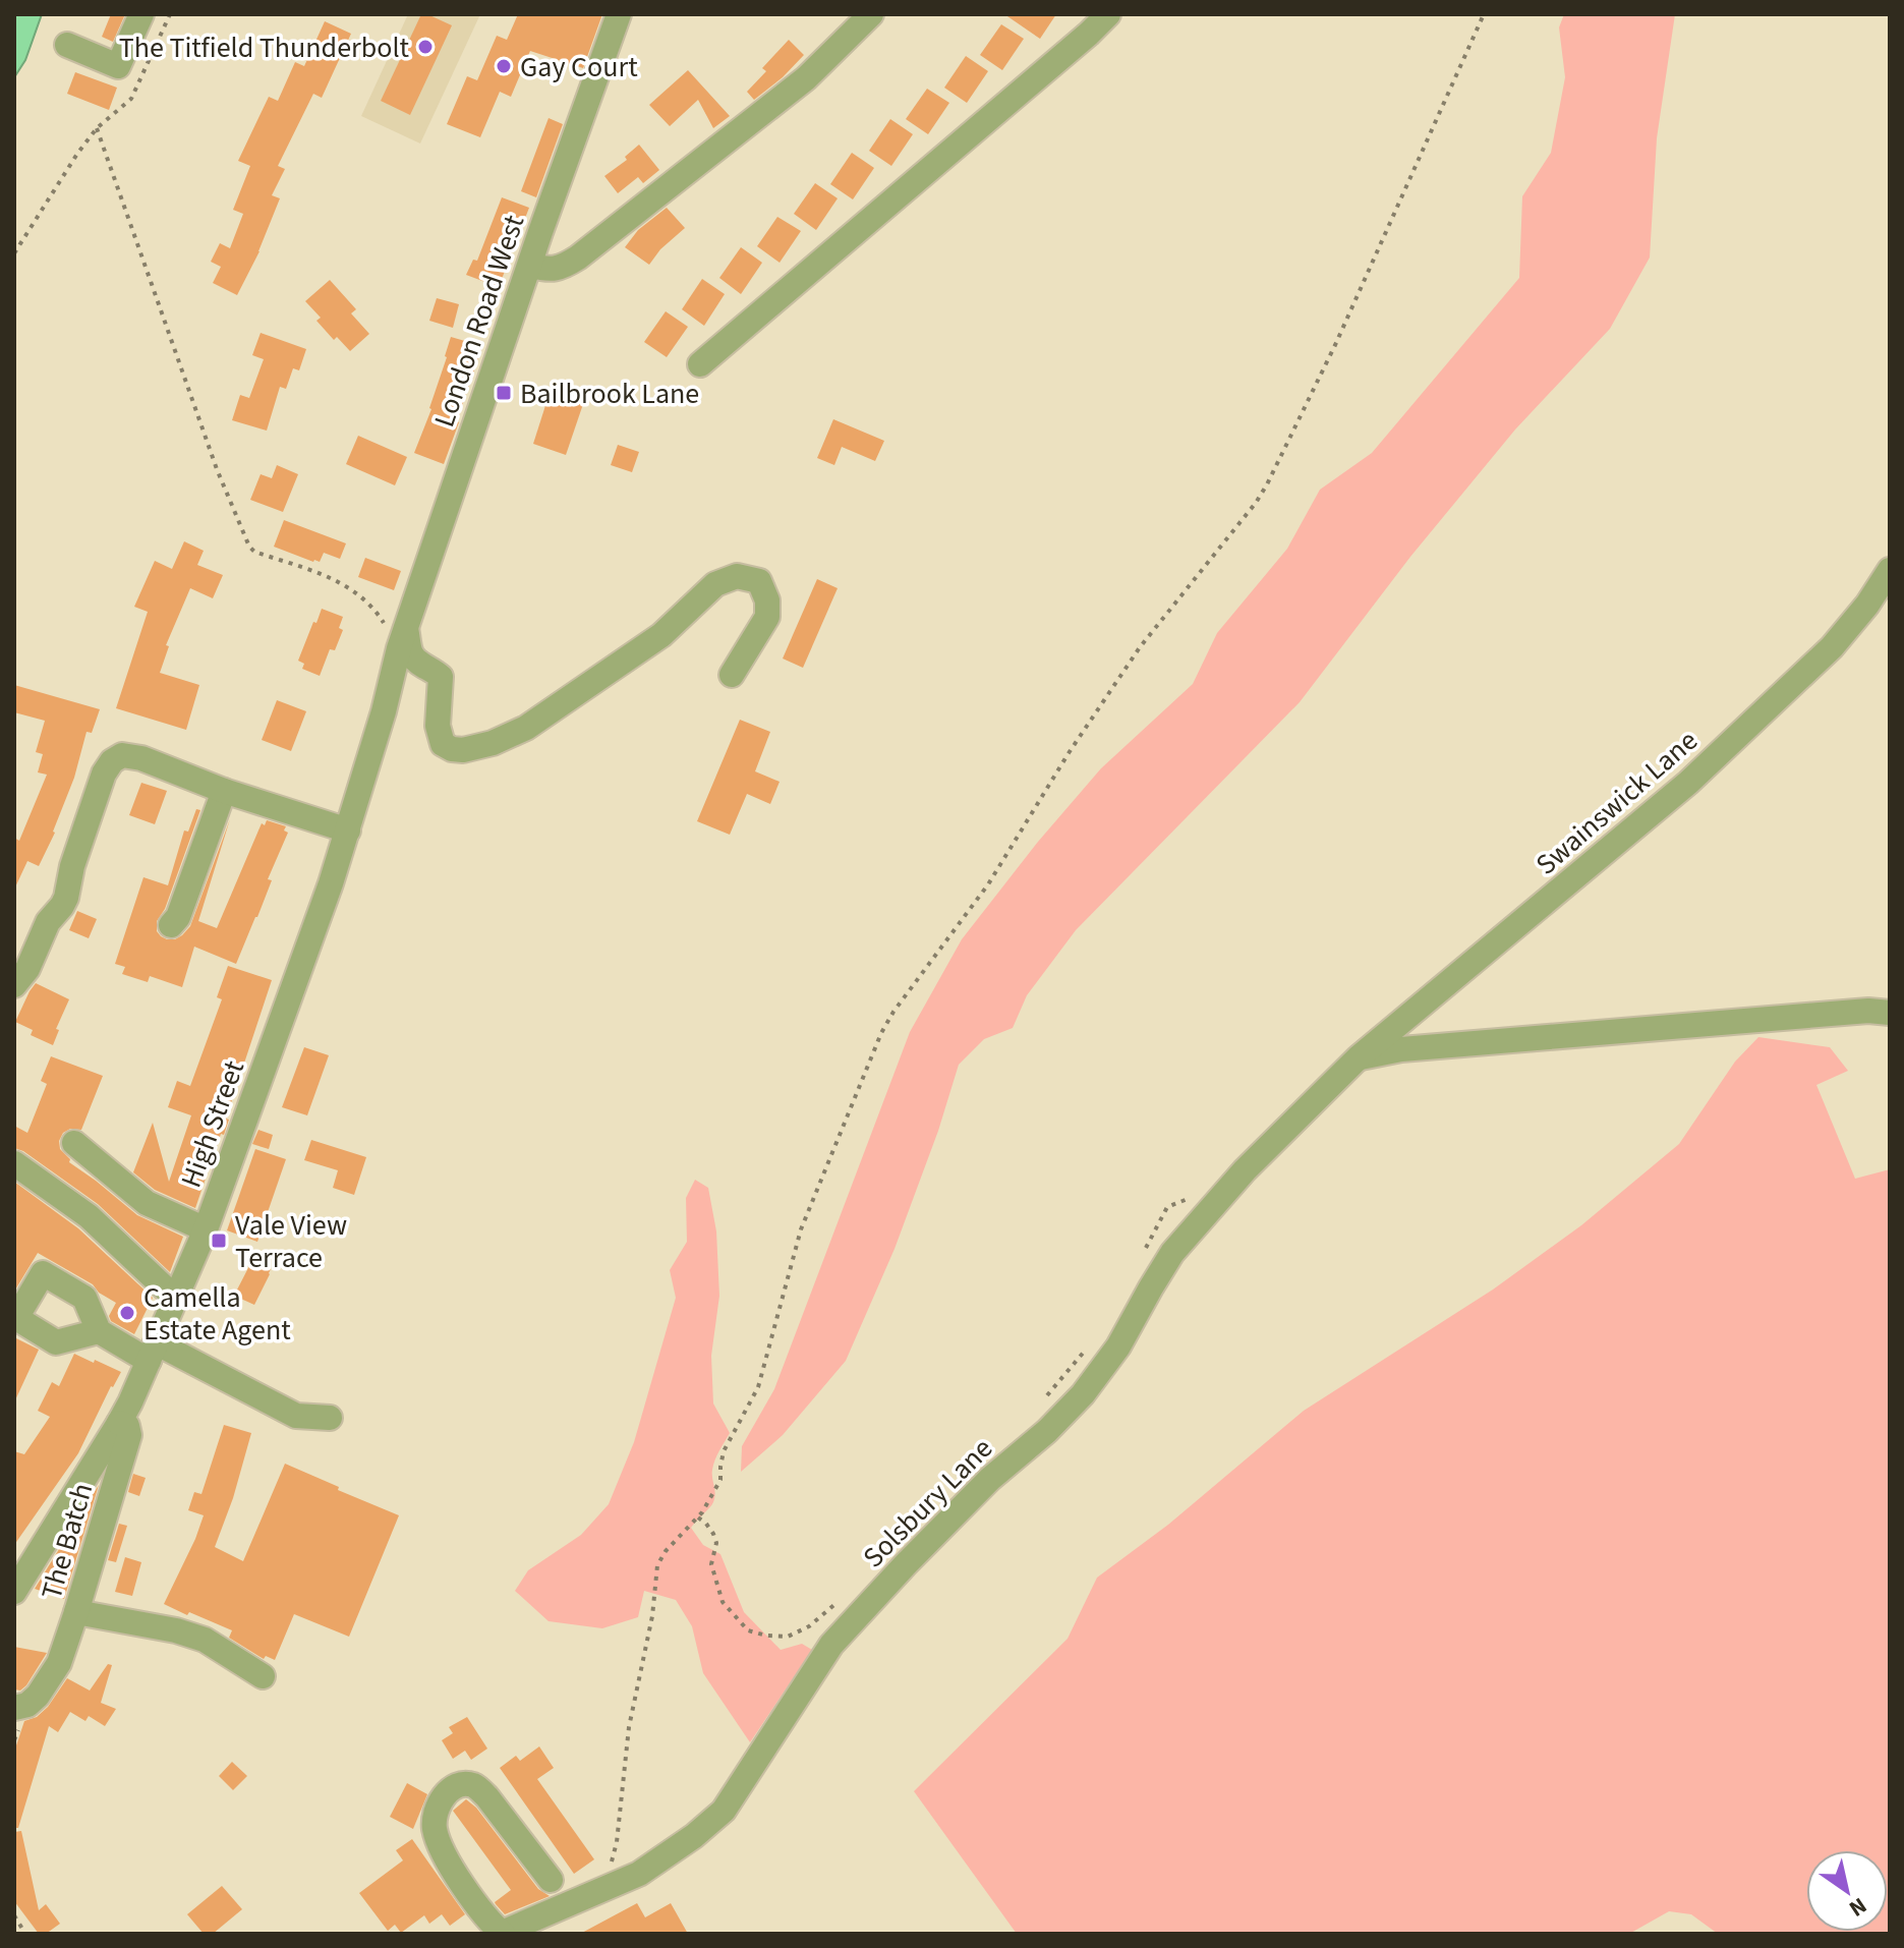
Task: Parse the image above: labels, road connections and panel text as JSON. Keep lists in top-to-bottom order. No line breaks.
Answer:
{"streets":{"street":["London Road West","Swainswick Lane","High Street","Solsbury Lane","The Batch"]},"crossings":[["London Road West","High Street"],["Swainswick Lane","Solsbury Lane"],["High Street","The Batch"]],"places":{"other":["The Titfield Thunderbolt","Gay Court","Camella Estate Agent"],"transit":["Bailbrook Lane","Vale View Terrace"]},"north":"bottom right"}
